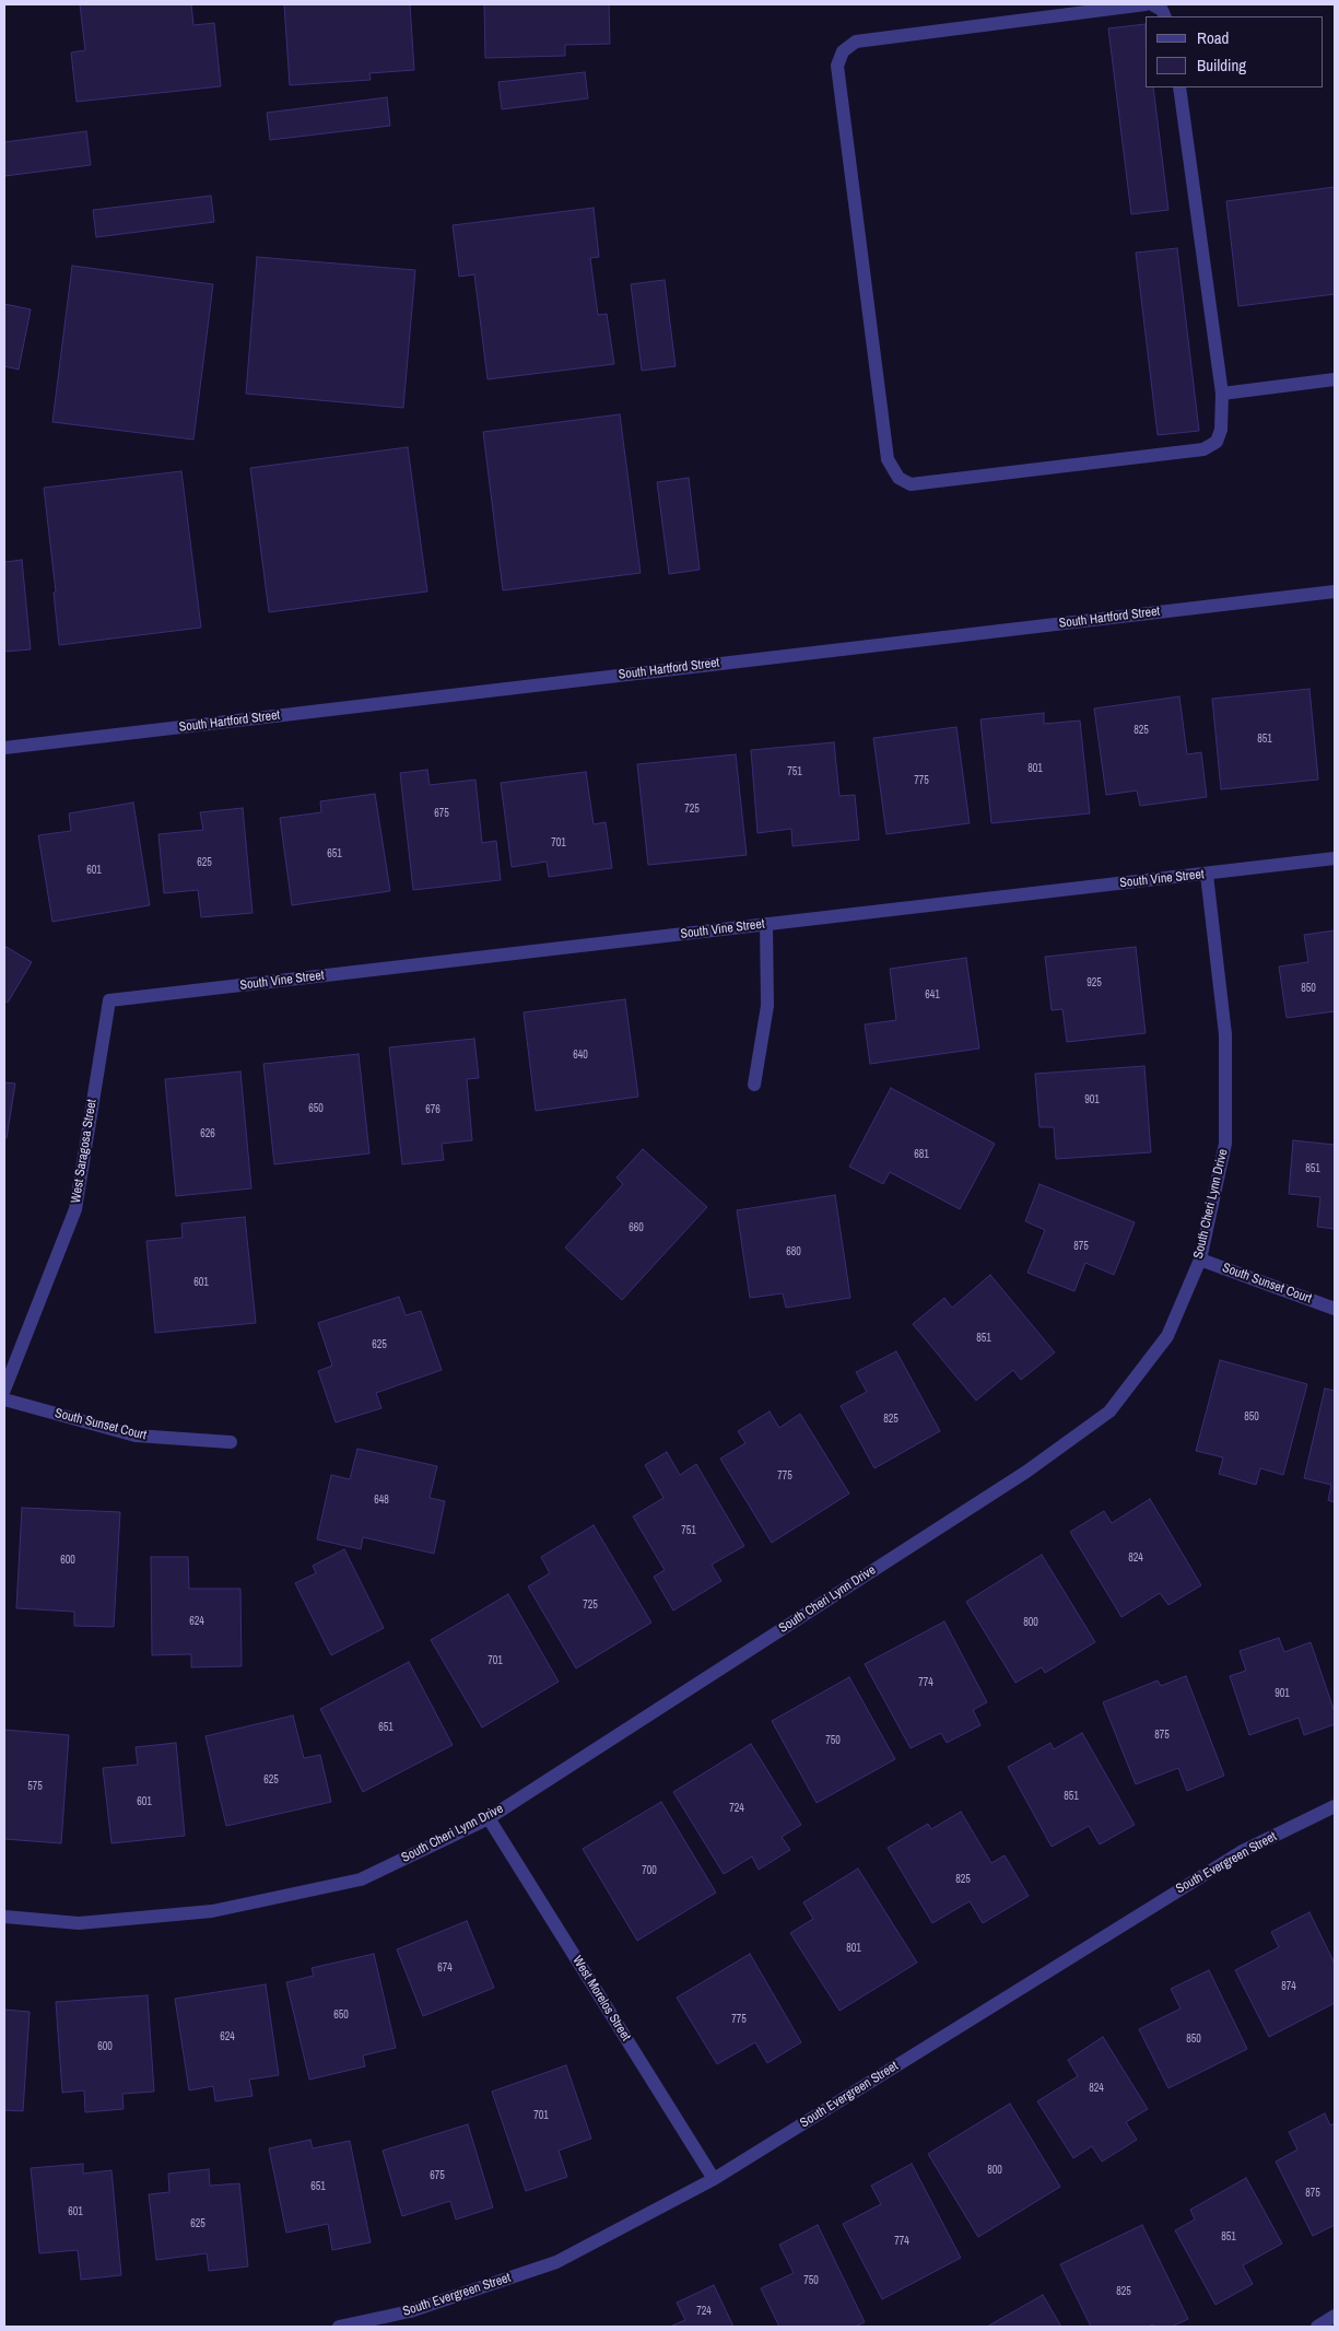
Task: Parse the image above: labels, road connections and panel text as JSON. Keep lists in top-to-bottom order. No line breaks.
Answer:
{"streets":{"street":["South Hartford Street","South Vine Street","West Saragosa Street","South Cheri Lynn Drive","South Sunset Court","South Evergreen Street","West Morelos Street"]},"crossings":[["South Vine Street","West Saragosa Street"],["South Vine Street","South Cheri Lynn Drive"],["South Cheri Lynn Drive","South Sunset Court"],["South Cheri Lynn Drive","West Morelos Street"],["South Evergreen Street","West Morelos Street"]],"house_numbers":["825","851","801","751","775","725","675","701","651","625","601","925","850","641","640","901","650","676","626","681","851","660","875","680","601","851","625","850","825","775","648","751","824","600","725","624","800","701","774","901","651","875","750","625","575","851","601","724","700","825","801","674","874","650","775","624","850","600","824","701","800","675","651","875","601","625","851","774","750","825","724"],"legend":["Road","Building"]}
